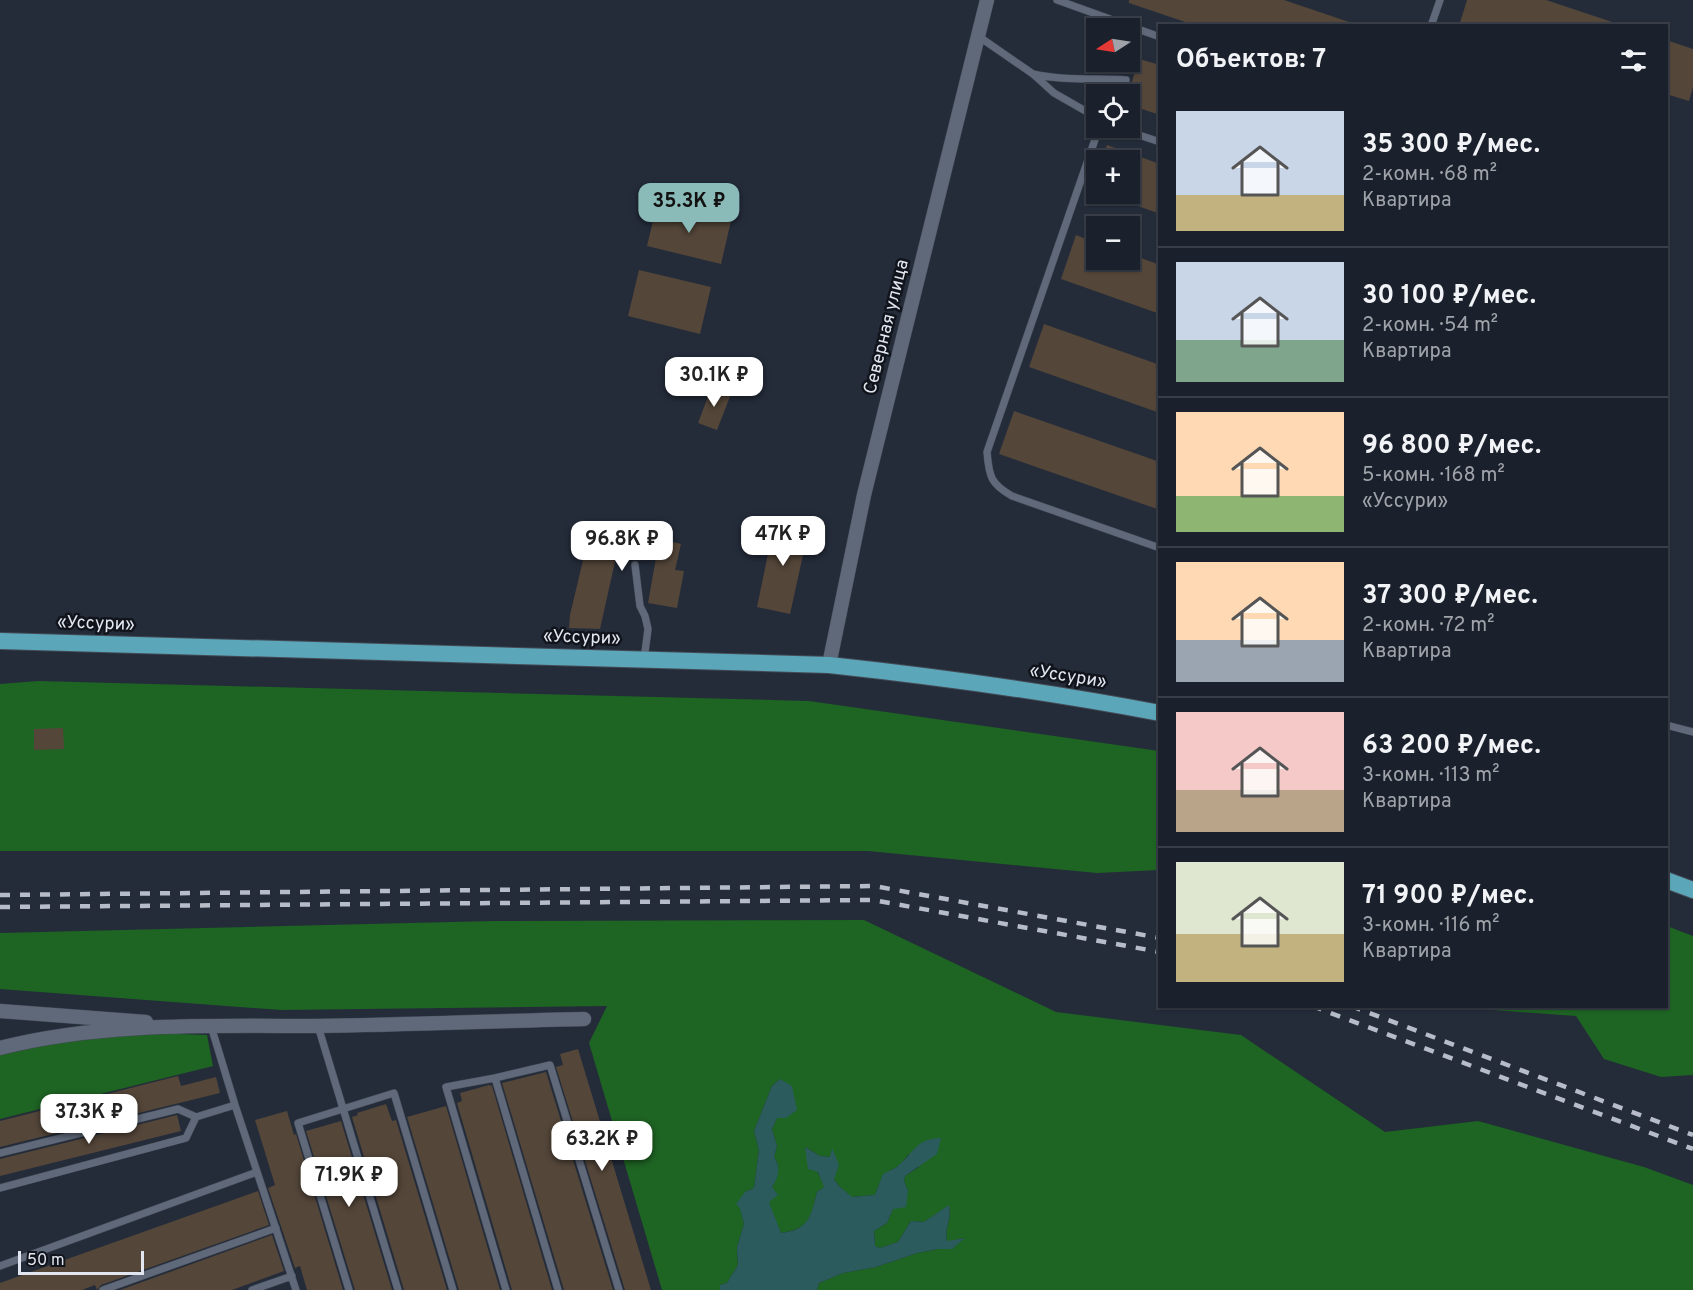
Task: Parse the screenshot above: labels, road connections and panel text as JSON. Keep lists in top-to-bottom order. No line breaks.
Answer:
{"streets":{"highway":["«Уссури»"],"street":["Северная улица"]},"crossings":[["Северная улица","«Уссури»"]],"scale_bar":"50 m","north":"left","page":{"map_buttons":["+","−"],"heading":"Объектов: 7","list":[{"name":"35 300 ₽/мес.","note":"2-комн. · 68 m² · Квартира"},{"name":"30 100 ₽/мес.","note":"2-комн. · 54 m² · Квартира"},{"name":"96 800 ₽/мес.","note":"5-комн. · 168 m² · «Уссури»"},{"name":"37 300 ₽/мес.","note":"2-комн. · 72 m² · Квартира"},{"name":"63 200 ₽/мес.","note":"3-комн. · 113 m² · Квартира"},{"name":"71 900 ₽/мес.","note":"3-комн. · 116 m² · Квартира"}],"price":["35.3K ₽","30.1K ₽","47K ₽","96.8K ₽","37.3K ₽","63.2K ₽","71.9K ₽"],"scale":"50 m"}}
